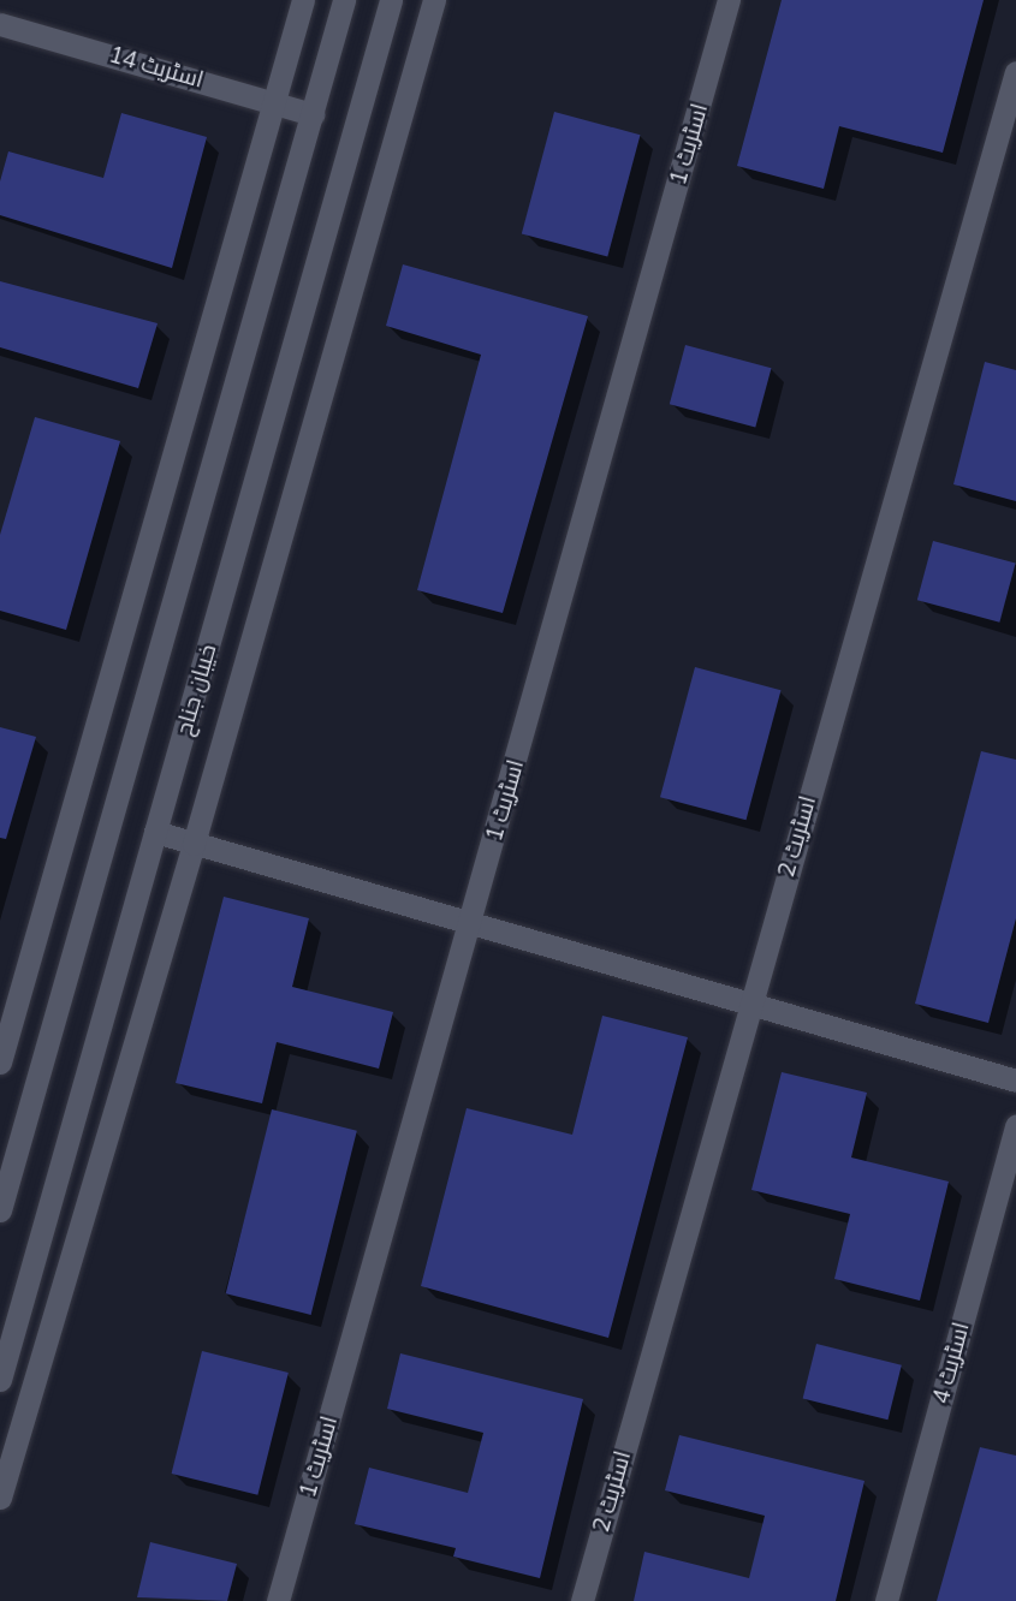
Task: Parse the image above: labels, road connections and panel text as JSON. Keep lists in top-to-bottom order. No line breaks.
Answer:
{"streets":{"street":["اسٹریٹ 14","اسٹریٹ 1","خیبان جناح","اسٹریٹ 2","اسٹریٹ 4"]},"crossings":[["اسٹریٹ 14","خیبان جناح"]]}
